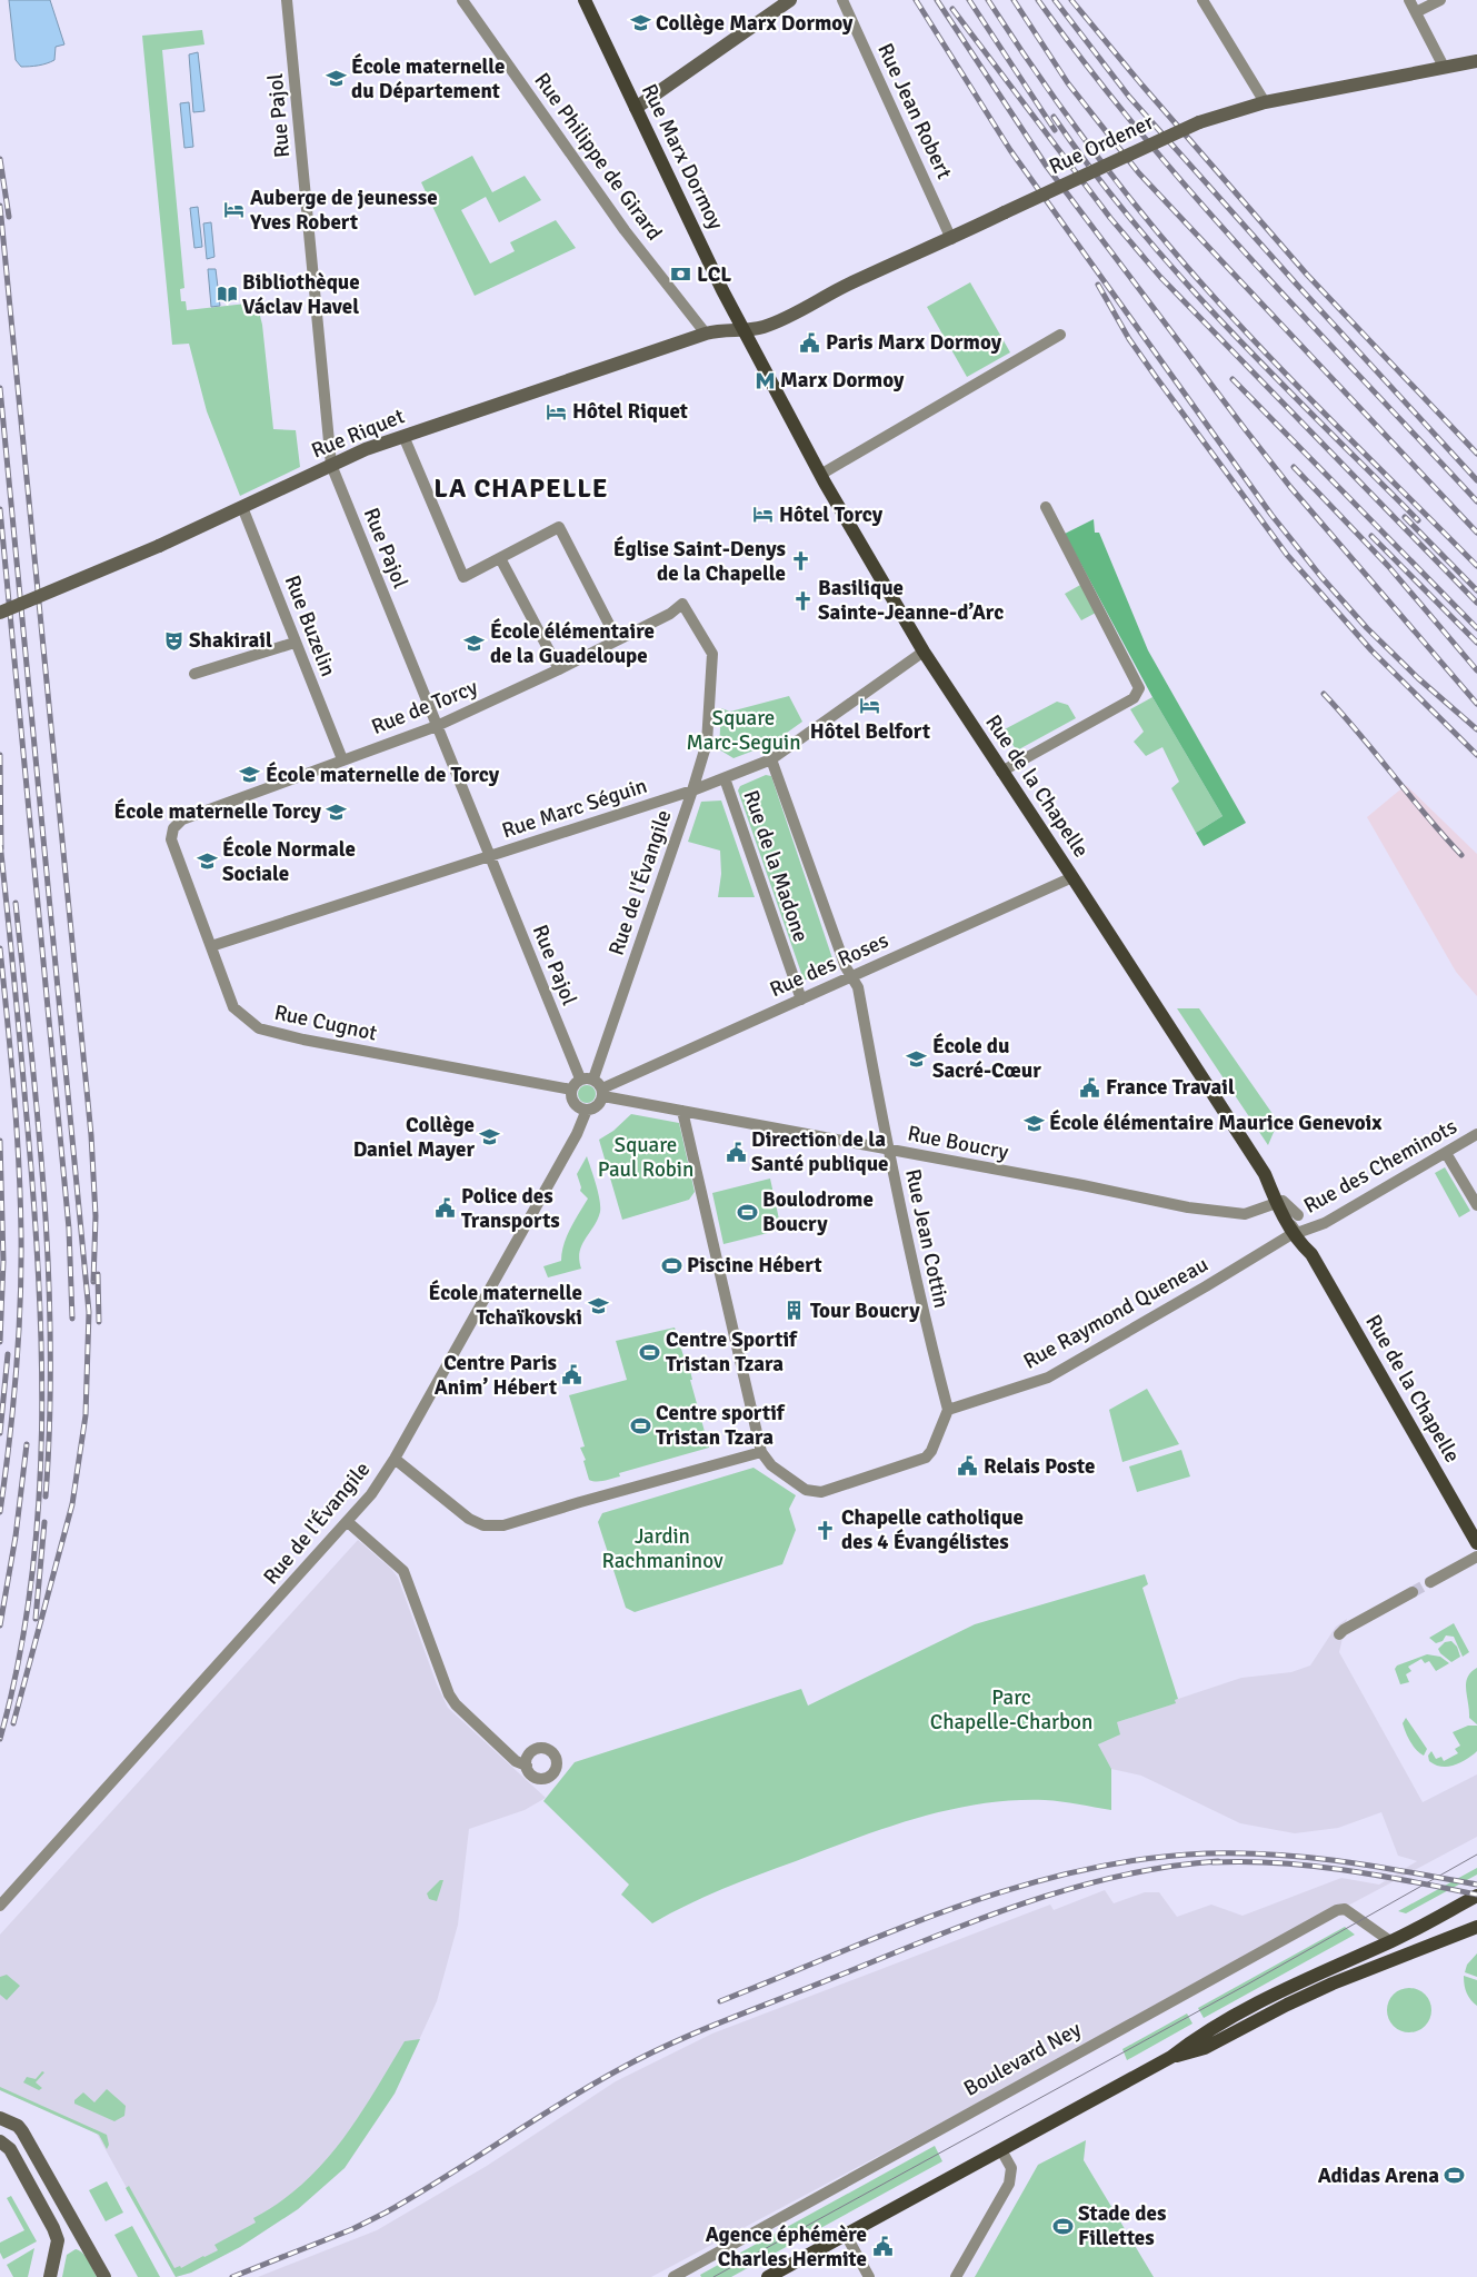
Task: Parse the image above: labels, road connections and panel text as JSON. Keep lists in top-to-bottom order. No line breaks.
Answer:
{"streets":{"main road":["Rue Ordener","Rue Marx Dormoy","Rue Riquet","Rue de la Chapelle"],"street":["Rue Jean Robert","Rue Pajol","Rue Philippe de Girard","Rue Buzelin","Rue de Torcy","Rue Marc Séguin","Rue de la Madone","Rue de l'Évangile","Rue des Roses","Rue Cugnot","Rue Boucry","Rue des Cheminots","Rue Jean Cottin","Rue Raymond Queneau","Boulevard Ney"]},"crossings":[["Rue Jean Robert","Rue Ordener"],["Rue Pajol","Rue Riquet"],["Rue Pajol","Rue de Torcy"],["Rue Pajol","Rue Marc Séguin"],["Rue Pajol","Rue de l'Évangile"],["Rue Pajol","Rue des Roses"],["Rue Pajol","Rue Cugnot"],["Rue Pajol","Rue Boucry"],["Rue Ordener","Rue Marx Dormoy"],["Rue Ordener","Rue Riquet"],["Rue Ordener","Rue de la Chapelle"],["Rue Philippe de Girard","Rue Riquet"],["Rue Marx Dormoy","Rue Riquet"],["Rue Marx Dormoy","Rue de la Chapelle"],["Rue Riquet","Rue Buzelin"],["Rue Riquet","Rue de la Chapelle"],["Rue Buzelin","Rue de Torcy"],["Rue de Torcy","Rue de l'Évangile"],["Rue de Torcy","Rue Cugnot"],["Rue de la Chapelle","Rue Marc Séguin"],["Rue de la Chapelle","Rue des Roses"],["Rue de la Chapelle","Rue Boucry"],["Rue de la Chapelle","Rue des Cheminots"],["Rue de la Chapelle","Rue Raymond Queneau"],["Rue Marc Séguin","Rue de la Madone"],["Rue Marc Séguin","Rue de l'Évangile"],["Rue Marc Séguin","Rue Cugnot"],["Rue de la Madone","Rue des Roses"],["Rue de la Madone","Rue Jean Cottin"],["Rue de l'Évangile","Rue des Roses"],["Rue de l'Évangile","Rue Cugnot"],["Rue de l'Évangile","Rue Boucry"],["Rue des Roses","Rue Cugnot"],["Rue des Roses","Rue Boucry"],["Rue des Roses","Rue Jean Cottin"],["Rue Cugnot","Rue Boucry"],["Rue Boucry","Rue Jean Cottin"],["Rue des Cheminots","Rue Raymond Queneau"],["Rue Jean Cottin","Rue Raymond Queneau"]],"districts":["LA CHAPELLE"],"parks":["Square Marc-Seguin","Square Paul Robin","Jardin Rachmaninov","Parc Chapelle-Charbon"],"places":{"school or university":["Collège Marx Dormoy","École maternelle du Département","École élémentaire de la Guadeloupe","École maternelle de Torcy","École maternelle Torcy","École Normale Sociale","École du Sacré-Cœur","École élémentaire Maurice Genevoix","Collège Daniel Mayer","École maternelle Tchaïkovski"],"hotel":["Auberge de jeunesse Yves Robert","Hôtel Riquet","Hôtel Torcy","Hôtel Belfort"],"bank":["LCL"],"library":["Bibliothèque Václav Havel"],"public building":["Paris Marx Dormoy","France Travail","Direction de la Santé publique","Police des Transports","Centre Paris Anim’ Hébert","Relais Poste","Agence éphémère Charles Hermite"],"metro station":["Marx Dormoy"],"church":["Église Saint-Denys de la Chapelle","Basilique Sainte-Jeanne-d’Arc","Chapelle catholique des 4 Évangélistes"],"theatre":["Shakirail"],"sports":["Boulodrome Boucry","Piscine Hébert","Centre Sportif Tristan Tzara","Centre sportif Tristan Tzara","Adidas Arena","Stade des Fillettes"],"building":["Tour Boucry"]}}
